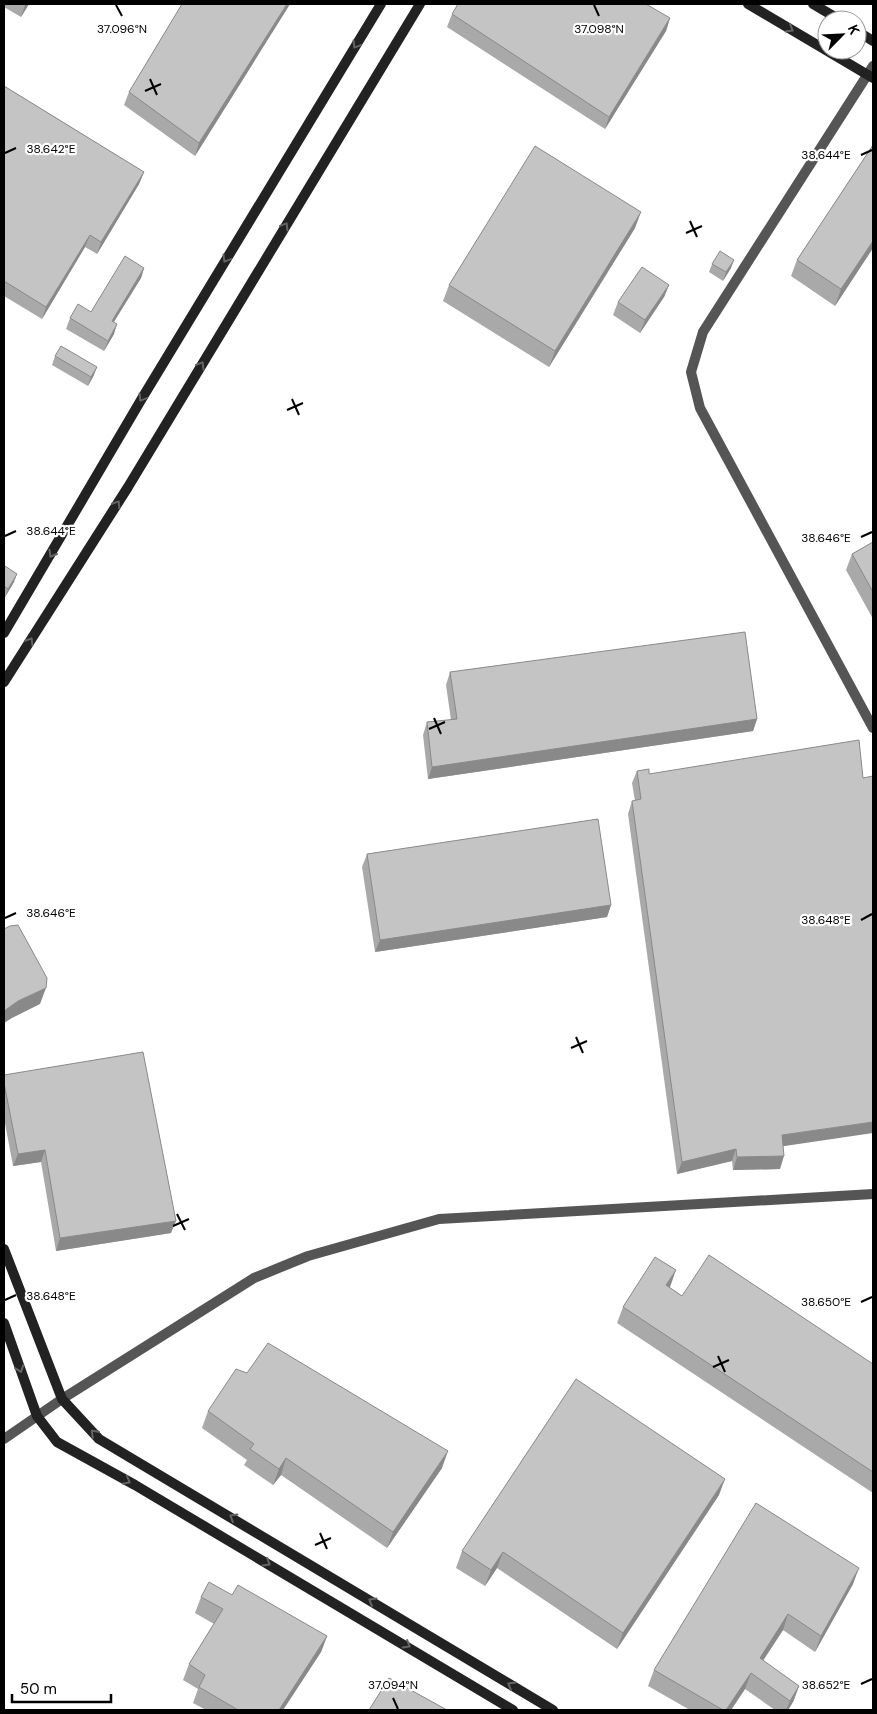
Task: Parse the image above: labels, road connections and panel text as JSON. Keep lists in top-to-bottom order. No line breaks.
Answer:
{"scale_bar":"50 m","north":"top right","coordinates":["37.096°N","37.098°N","38.642°E","38.644°E","38.646°E","38.648°E","38.650°E","38.652°E","37.094°N"]}
